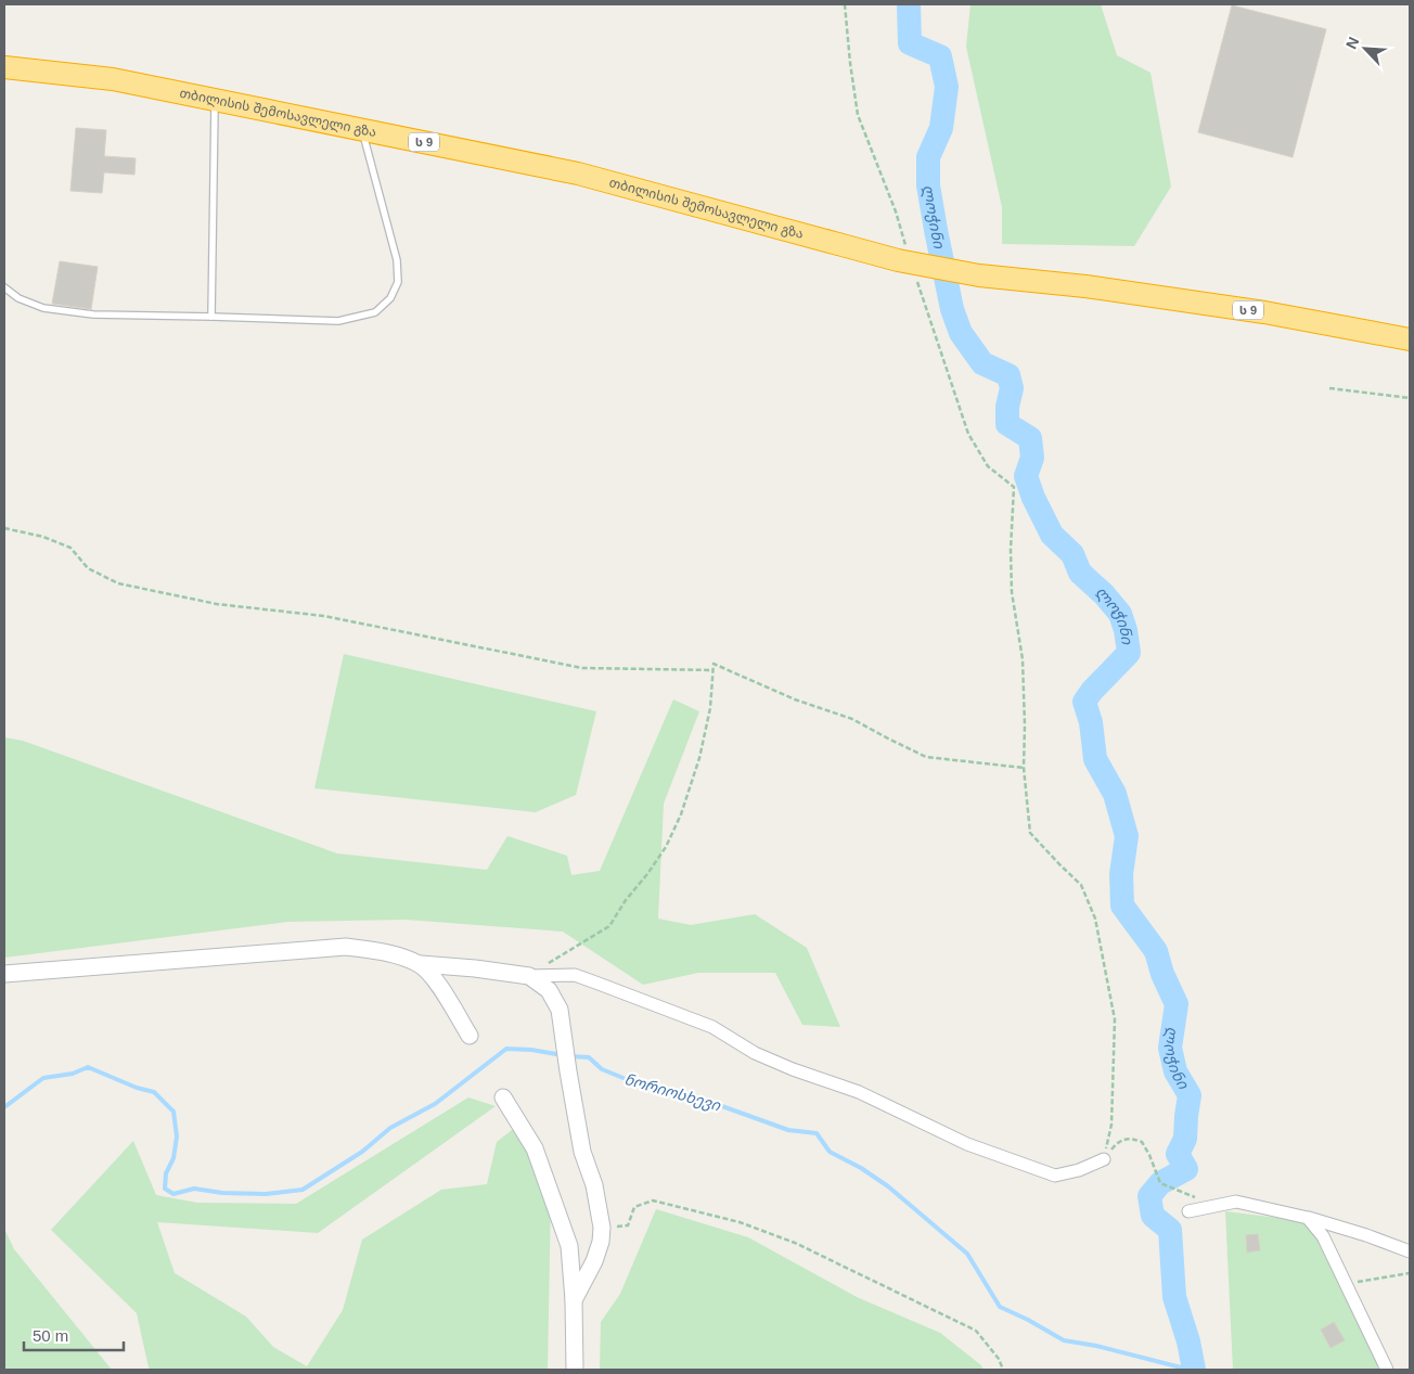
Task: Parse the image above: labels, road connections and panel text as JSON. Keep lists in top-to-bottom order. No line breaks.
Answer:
{"streets":{"highway":["თბილისის შემოსავლელი გზა","ს 9"]},"water":["ლოჭინი","ნორიოსხევი"],"scale_bar":"50 m","north":"top left"}
